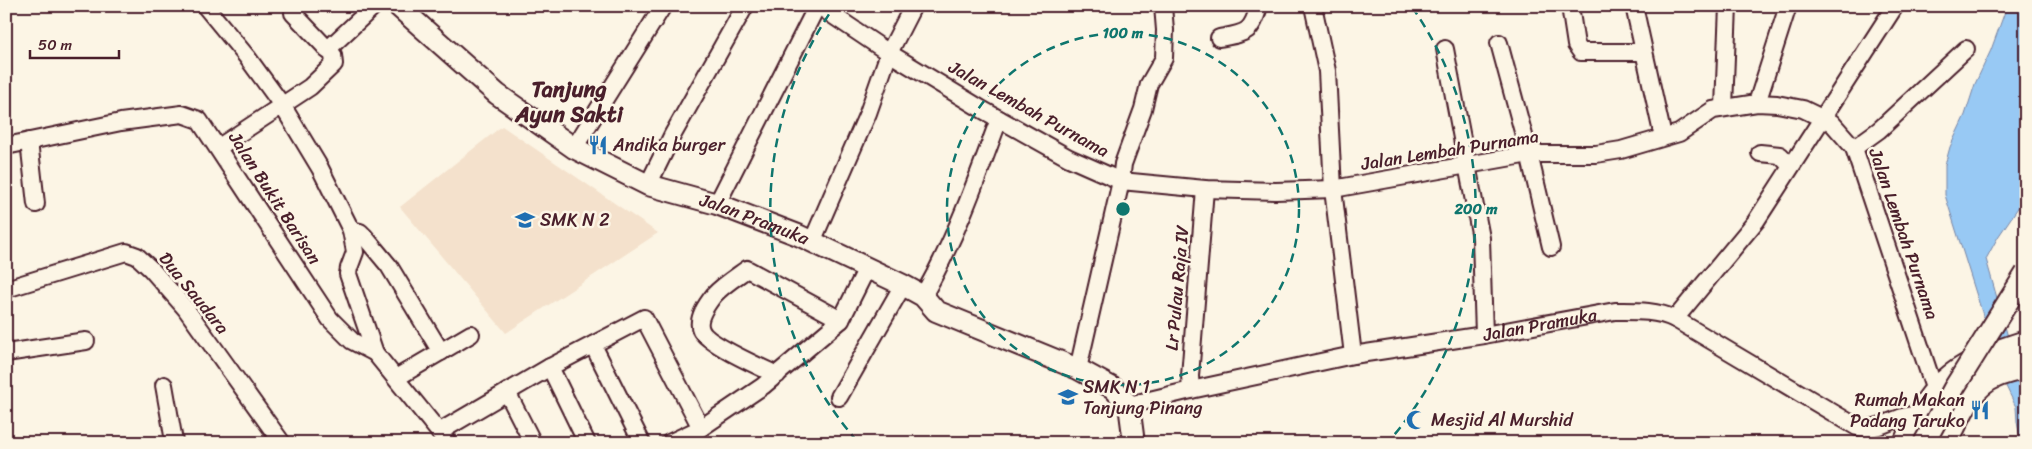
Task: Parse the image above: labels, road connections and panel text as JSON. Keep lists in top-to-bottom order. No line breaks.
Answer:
{"streets":{"main road":["Jalan Pramuka"],"street":["Jalan Lembah Purnama","Jalan Bukit Barisan","Lr Pulau Raja IV","Dua Saudara"]},"crossings":[["Jalan Lembah Purnama","Lr Pulau Raja IV"],["Jalan Pramuka","Lr Pulau Raja IV"]],"districts":["Tanjung Ayun Sakti"],"places":{"restaurant":["Andika burger","Rumah Makan Padang Taruko"],"school or university":["SMK N 2","SMK N 1 Tanjung Pinang"],"mosque":["Mesjid Al Murshid"]},"scale_bar":"50 m","rings":["100 m","200 m"]}
